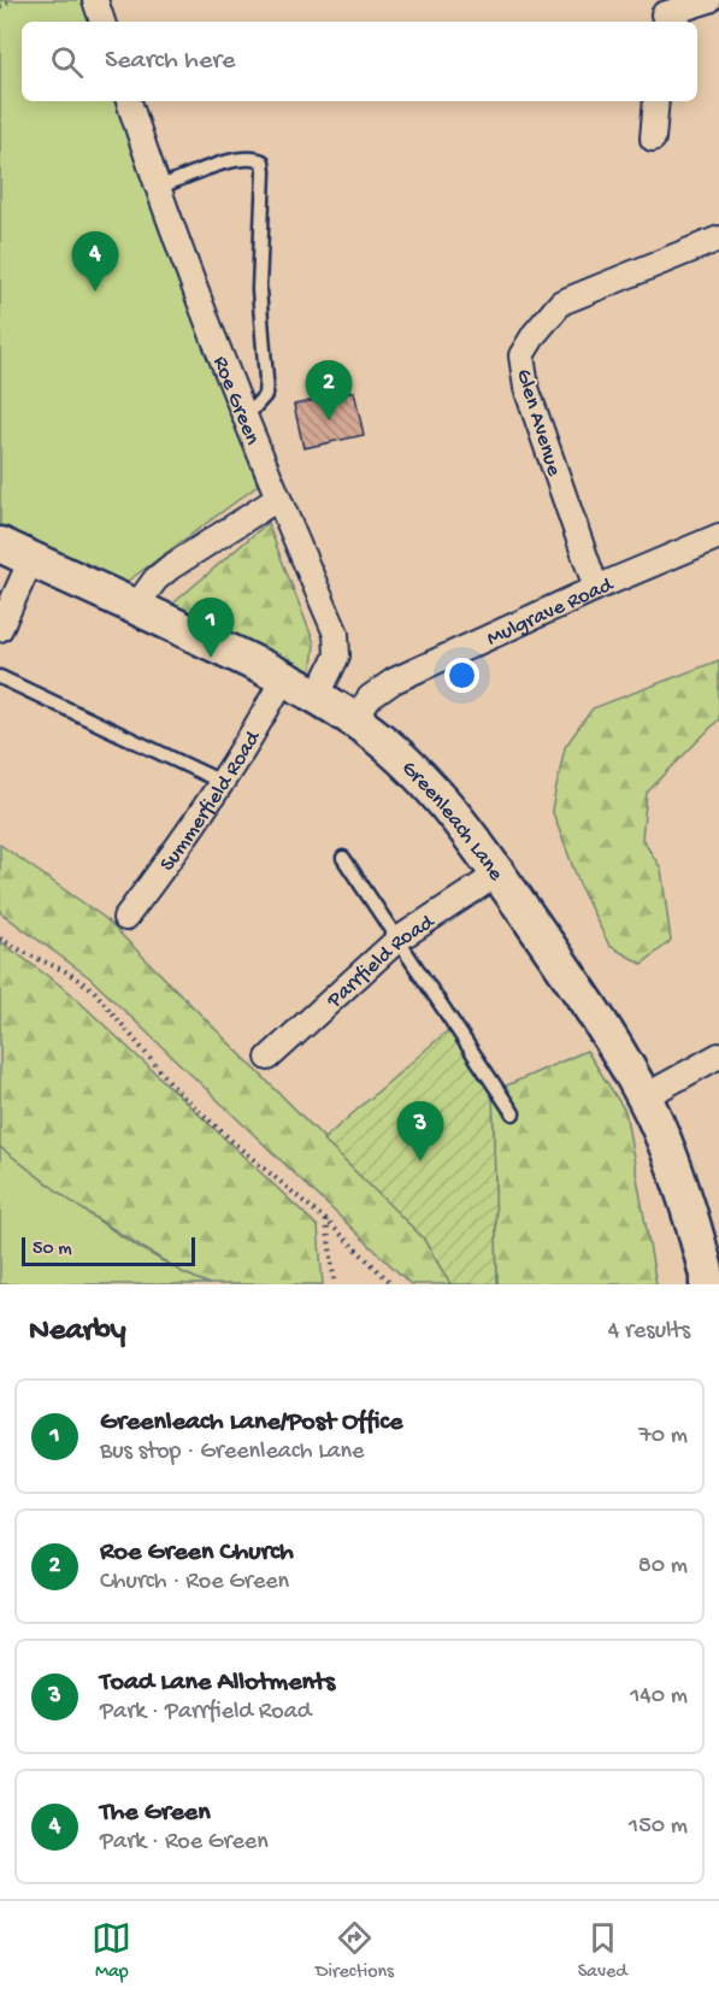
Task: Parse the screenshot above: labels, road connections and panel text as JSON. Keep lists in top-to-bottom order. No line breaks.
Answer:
{"streets":{"street":["Roe Green","Glen Avenue","Mulgrave Road","Summerfield Road","Greenleach Lane","Parrfield Road"]},"crossings":[["Roe Green","Greenleach Lane"],["Glen Avenue","Mulgrave Road"],["Mulgrave Road","Greenleach Lane"],["Summerfield Road","Greenleach Lane"],["Greenleach Lane","Parrfield Road"]],"scale_bar":"50 m","page":{"search":"Search here","pins":["4","2","1","3"],"scale":"50 m","heading":["Nearby","4 results"],"list":[{"mark":"1","name":"Greenleach Lane/Post Office","note":"Bus stop · Greenleach Lane","value":"70 m"},{"mark":"2","name":"Roe Green Church","note":"Church · Roe Green","value":"80 m"},{"mark":"3","name":"Toad Lane Allotments","note":"Park · Parrfield Road","value":"140 m"},{"mark":"4","name":"The Green","note":"Park · Roe Green","value":"150 m"}],"nav":["Map","Directions","Saved"]}}
